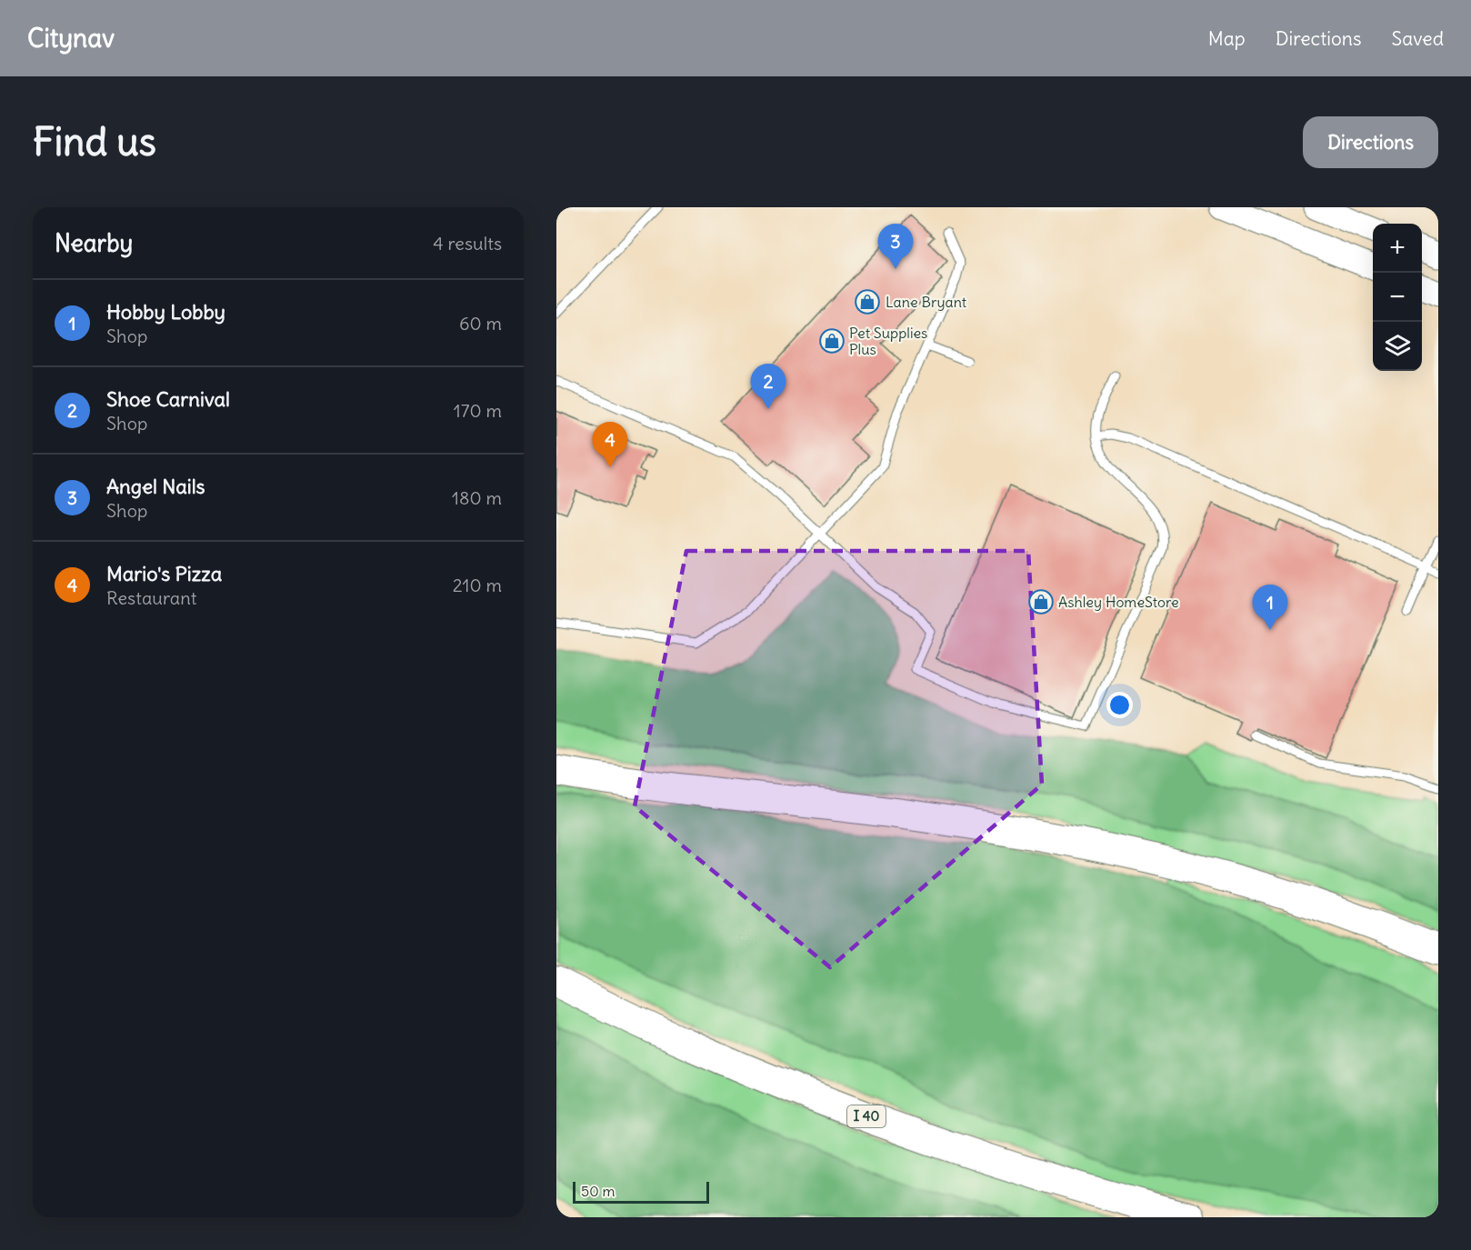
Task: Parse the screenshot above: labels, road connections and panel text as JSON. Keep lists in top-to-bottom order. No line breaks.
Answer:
{"streets":{"highway":["I 40"]},"places":{"shop":["Lane Bryant","Pet Supplies Plus","Ashley HomeStore"]},"scale_bar":"50 m","page":{"header":"Citynav","nav":["Map","Directions","Saved"],"buttons":"Directions","title":"Find us","heading":["Nearby","4 results"],"map_buttons":["+","−"],"pins":["3","2","4","1"],"list":[{"mark":"1","name":"Hobby Lobby","note":"Shop","value":"60 m"},{"mark":"2","name":"Shoe Carnival","note":"Shop","value":"170 m"},{"mark":"3","name":"Angel Nails","note":"Shop","value":"180 m"},{"mark":"4","name":"Mario's Pizza","note":"Restaurant","value":"210 m"}],"scale":"50 m"}}
